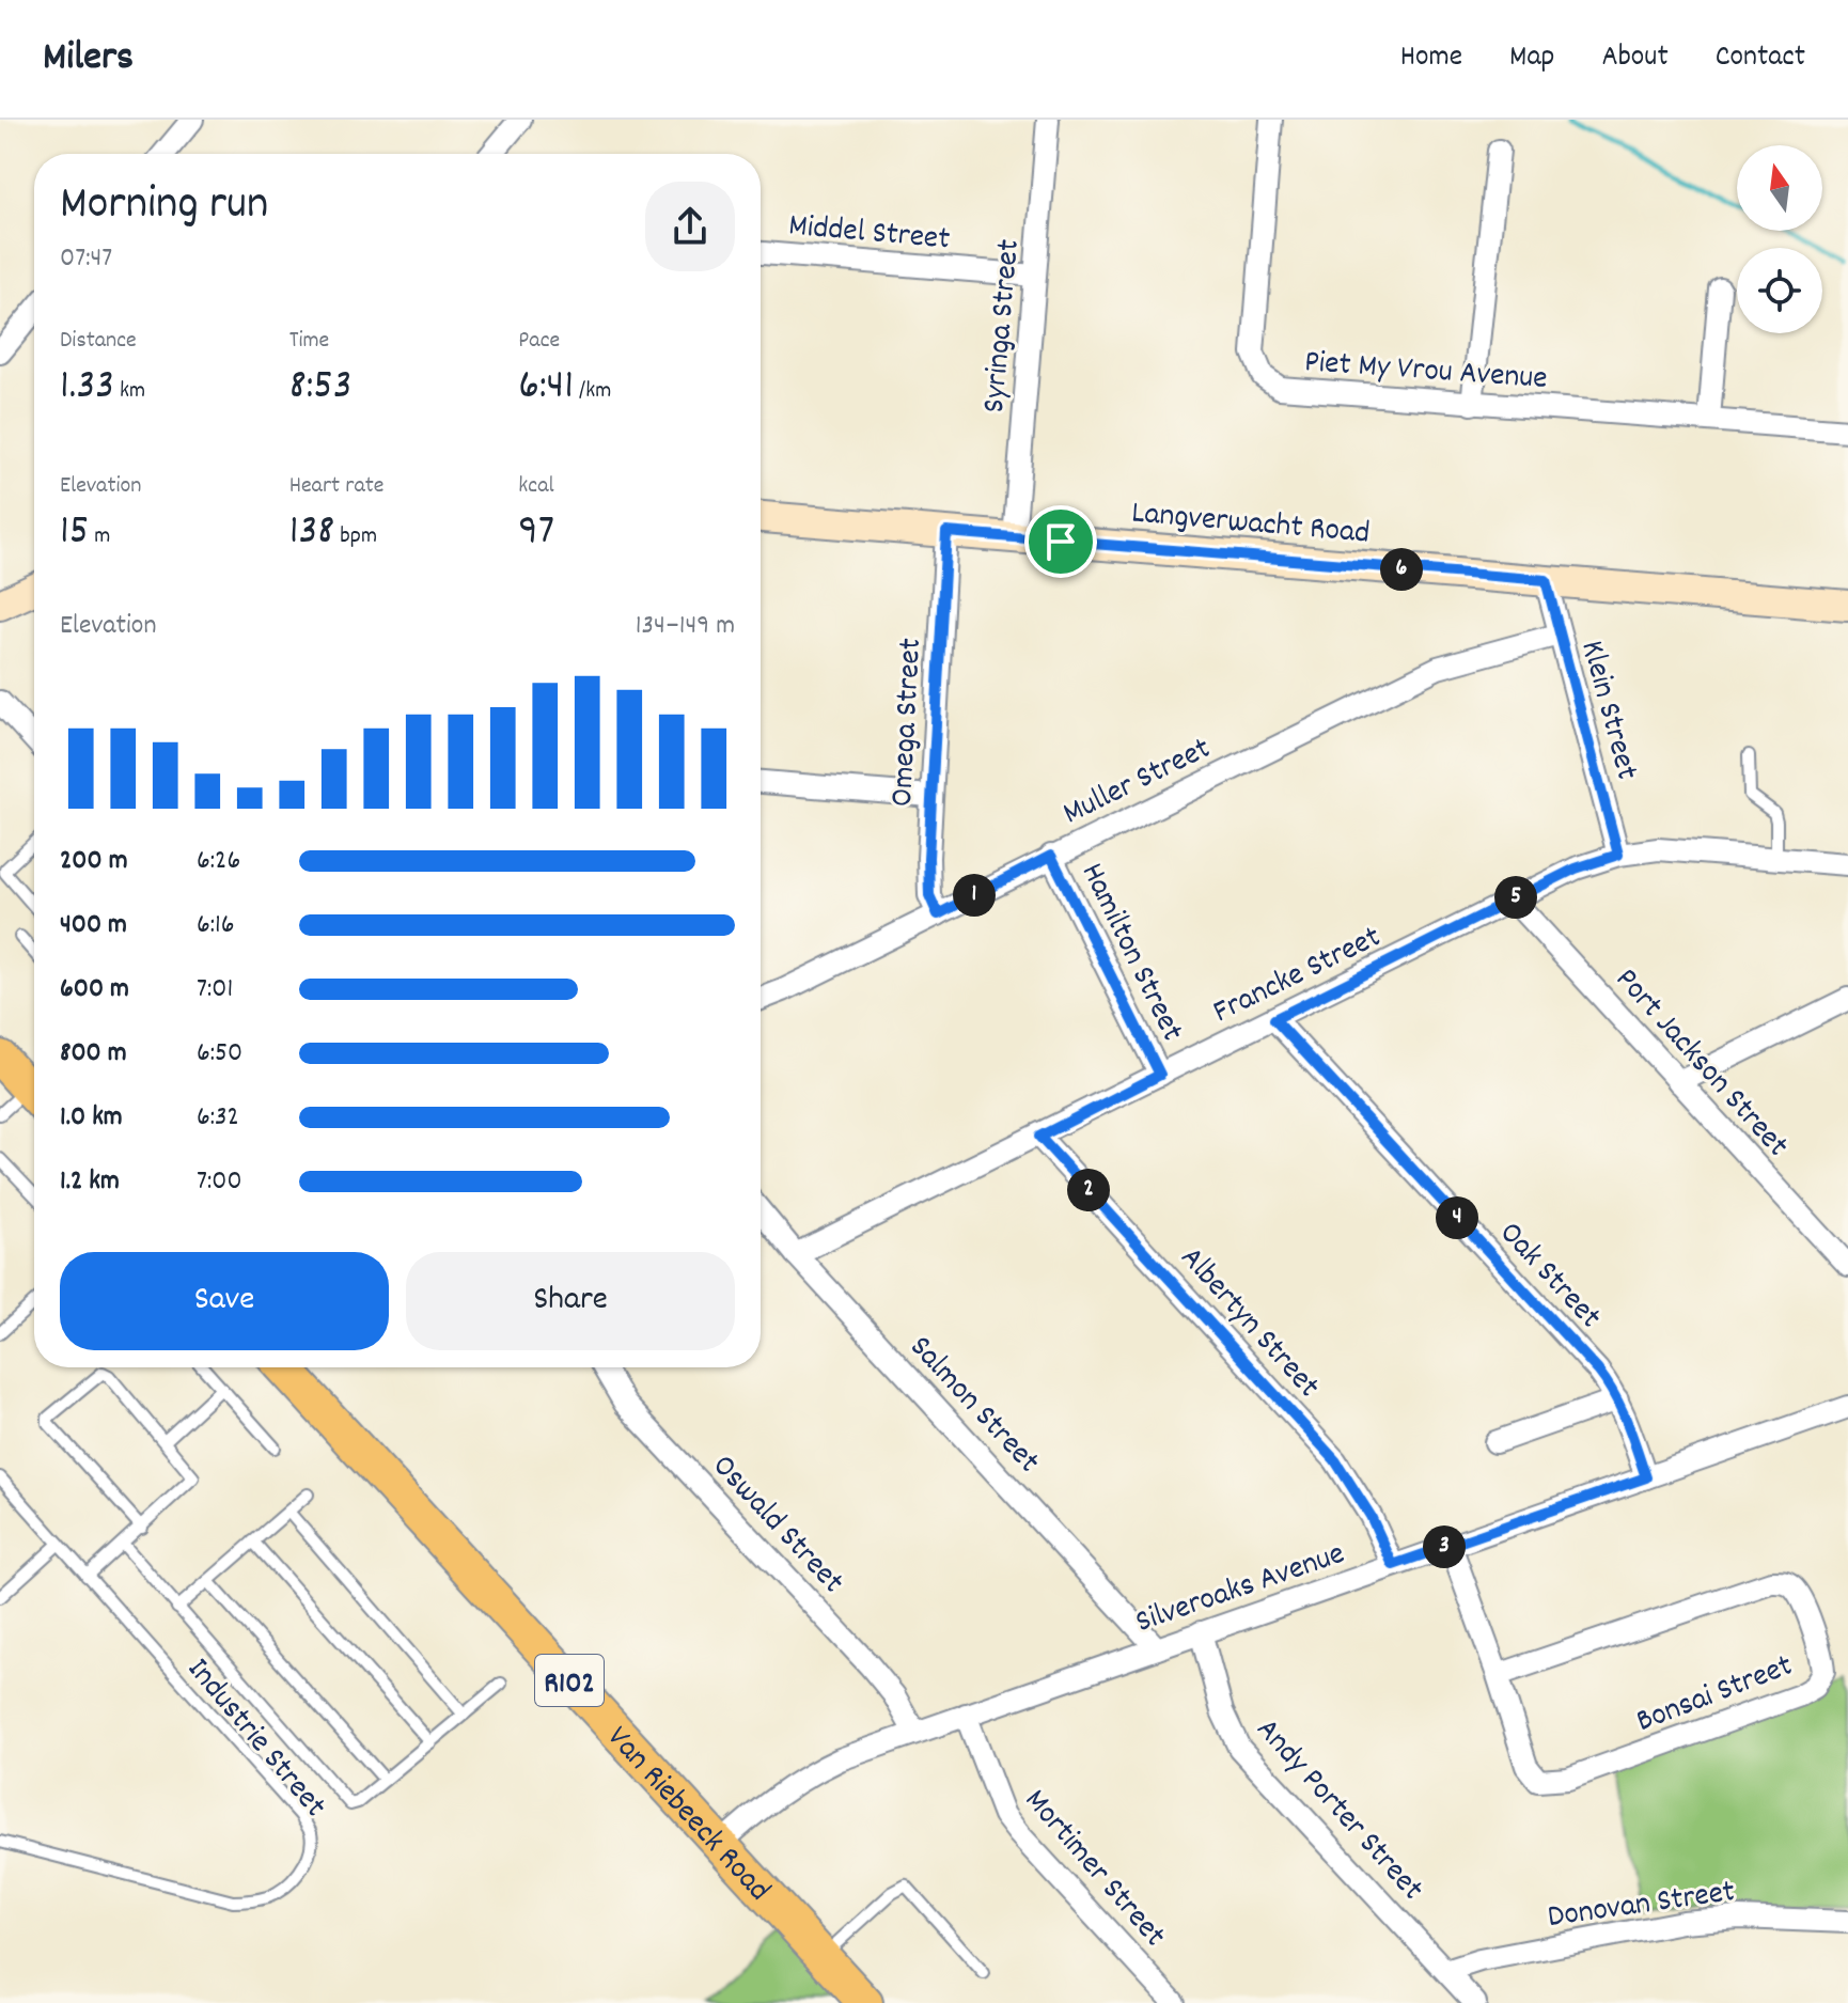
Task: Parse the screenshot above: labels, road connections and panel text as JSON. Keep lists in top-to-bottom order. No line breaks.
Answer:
{"streets":{"main road":["R102","Van Riebeeck Road"],"street":["Middel Street","Syringa Street","Piet My Vrou Avenue","Langverwacht Road","Klein Street","Omega Street","Muller Street","Hamilton Street","Francke Street","Port Jackson Street","Oak Street","Albertyn Street","Salmon Street","Oswald Street","Silveroaks Avenue","Bonsai Street","Andy Porter Street","Mortimer Street","Donovan Street"],"lane":["Industrie Street"]},"crossings":[["Middel Street","Syringa Street"],["Syringa Street","Langverwacht Road"],["Langverwacht Road","Klein Street"],["Langverwacht Road","Omega Street"],["Klein Street","Muller Street"],["Klein Street","Francke Street"],["Omega Street","Muller Street"],["Muller Street","Hamilton Street"],["Hamilton Street","Francke Street"],["Francke Street","Port Jackson Street"],["Francke Street","Oak Street"],["Francke Street","Albertyn Street"],["Francke Street","Salmon Street"],["Oak Street","Silveroaks Avenue"],["Albertyn Street","Silveroaks Avenue"],["Salmon Street","Silveroaks Avenue"],["Oswald Street","Silveroaks Avenue"],["Silveroaks Avenue","Bonsai Street"],["Silveroaks Avenue","Andy Porter Street"],["Silveroaks Avenue","Van Riebeeck Road"],["Silveroaks Avenue","Mortimer Street"],["Andy Porter Street","Donovan Street"]],"north":"top","page":{"header":"Milers","nav":["Home","Map","About","Contact"],"heading":["Morning run","07:47"],"stats":[["Distance","1.33 km"],["Time","8:53"],["Pace","6:41 /km"],["Elevation","15 m"],["Heart rate","138 bpm"],["kcal","97"]],"pins":["6","1","5","2","4","3"],"chart":["Elevation","134–149 m"],"list":[{"name":"200 m","note":"6:26"},{"name":"400 m","note":"6:16"},{"name":"600 m","note":"7:01"},{"name":"800 m","note":"6:50"},{"name":"1.0 km","note":"6:32"},{"name":"1.2 km","note":"7:00"}],"buttons":["Save","Share"]}}
